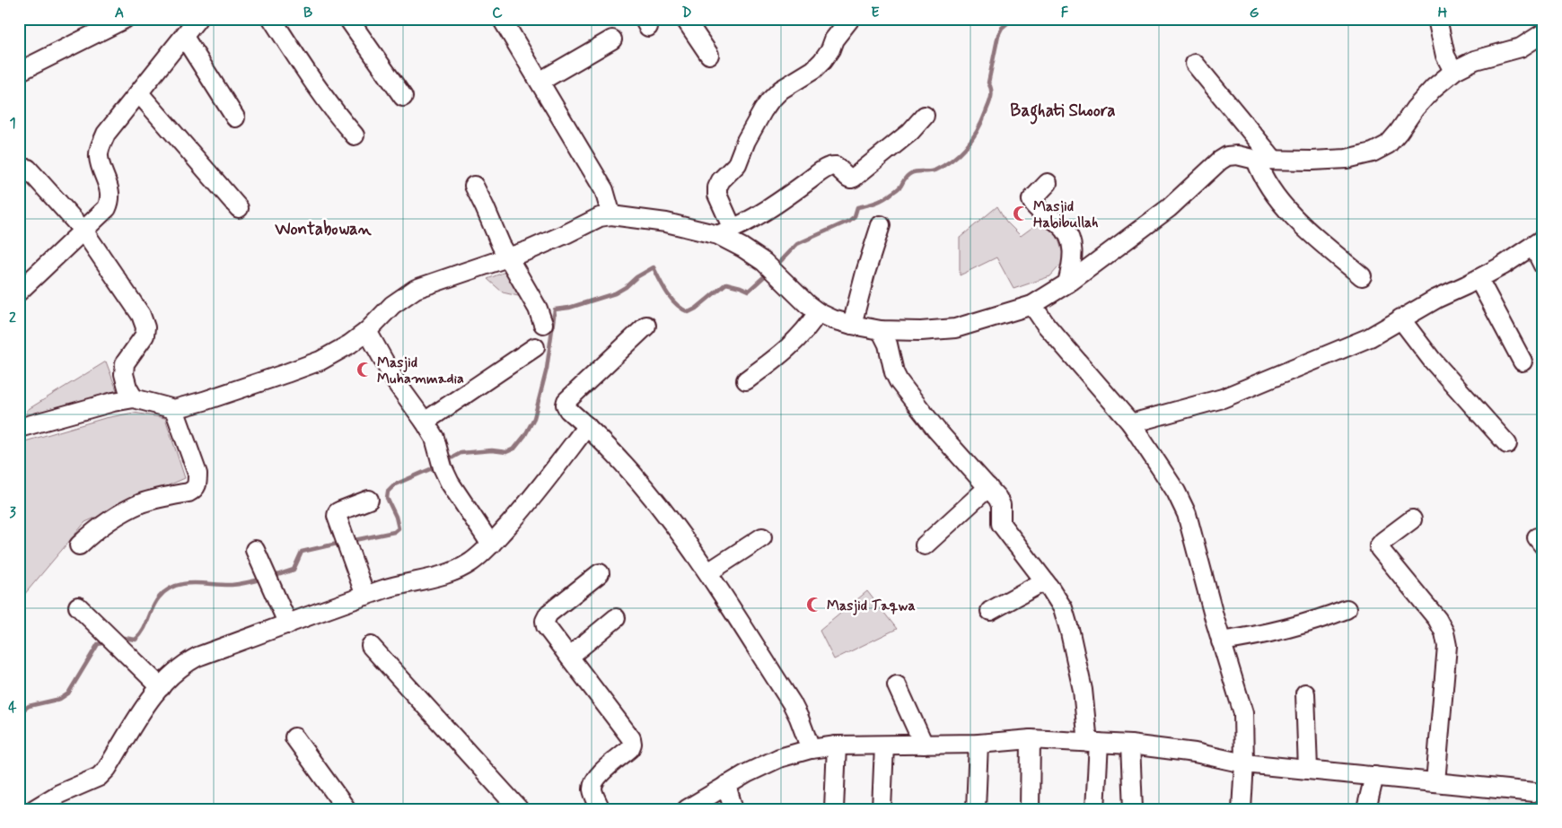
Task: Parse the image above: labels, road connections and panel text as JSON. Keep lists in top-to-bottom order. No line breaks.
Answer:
{"districts":["Baghati Shoora","Wontabowan"],"places":{"mosque":["Masjid Habibullah","Masjid Muhammadia","Masjid Taqwa"]},"grid":{"columns":["A","B","C","D","E","F","G","H"],"rows":["1","2","3","4"]}}
